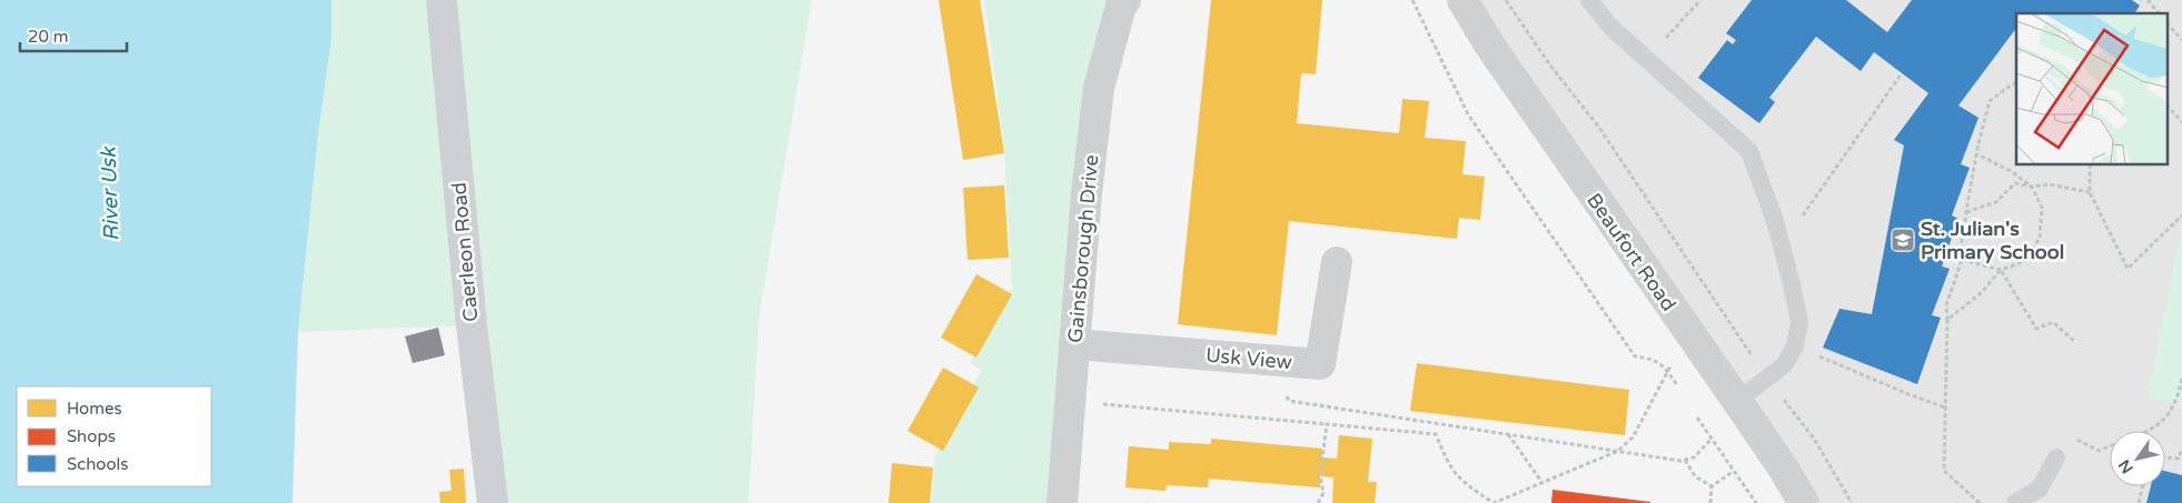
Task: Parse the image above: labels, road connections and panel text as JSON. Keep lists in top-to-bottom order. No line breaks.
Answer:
{"streets":{"main road":["Caerleon Road"],"street":["Gainsborough Drive","Beaufort Road","Usk View"]},"crossings":[["Gainsborough Drive","Usk View"]],"water":["River Usk"],"places":{"school or university":["St. Julian's Primary School"]},"legend":["Homes","Shops","Schools"],"scale_bar":"20 m","north":"bottom left"}
